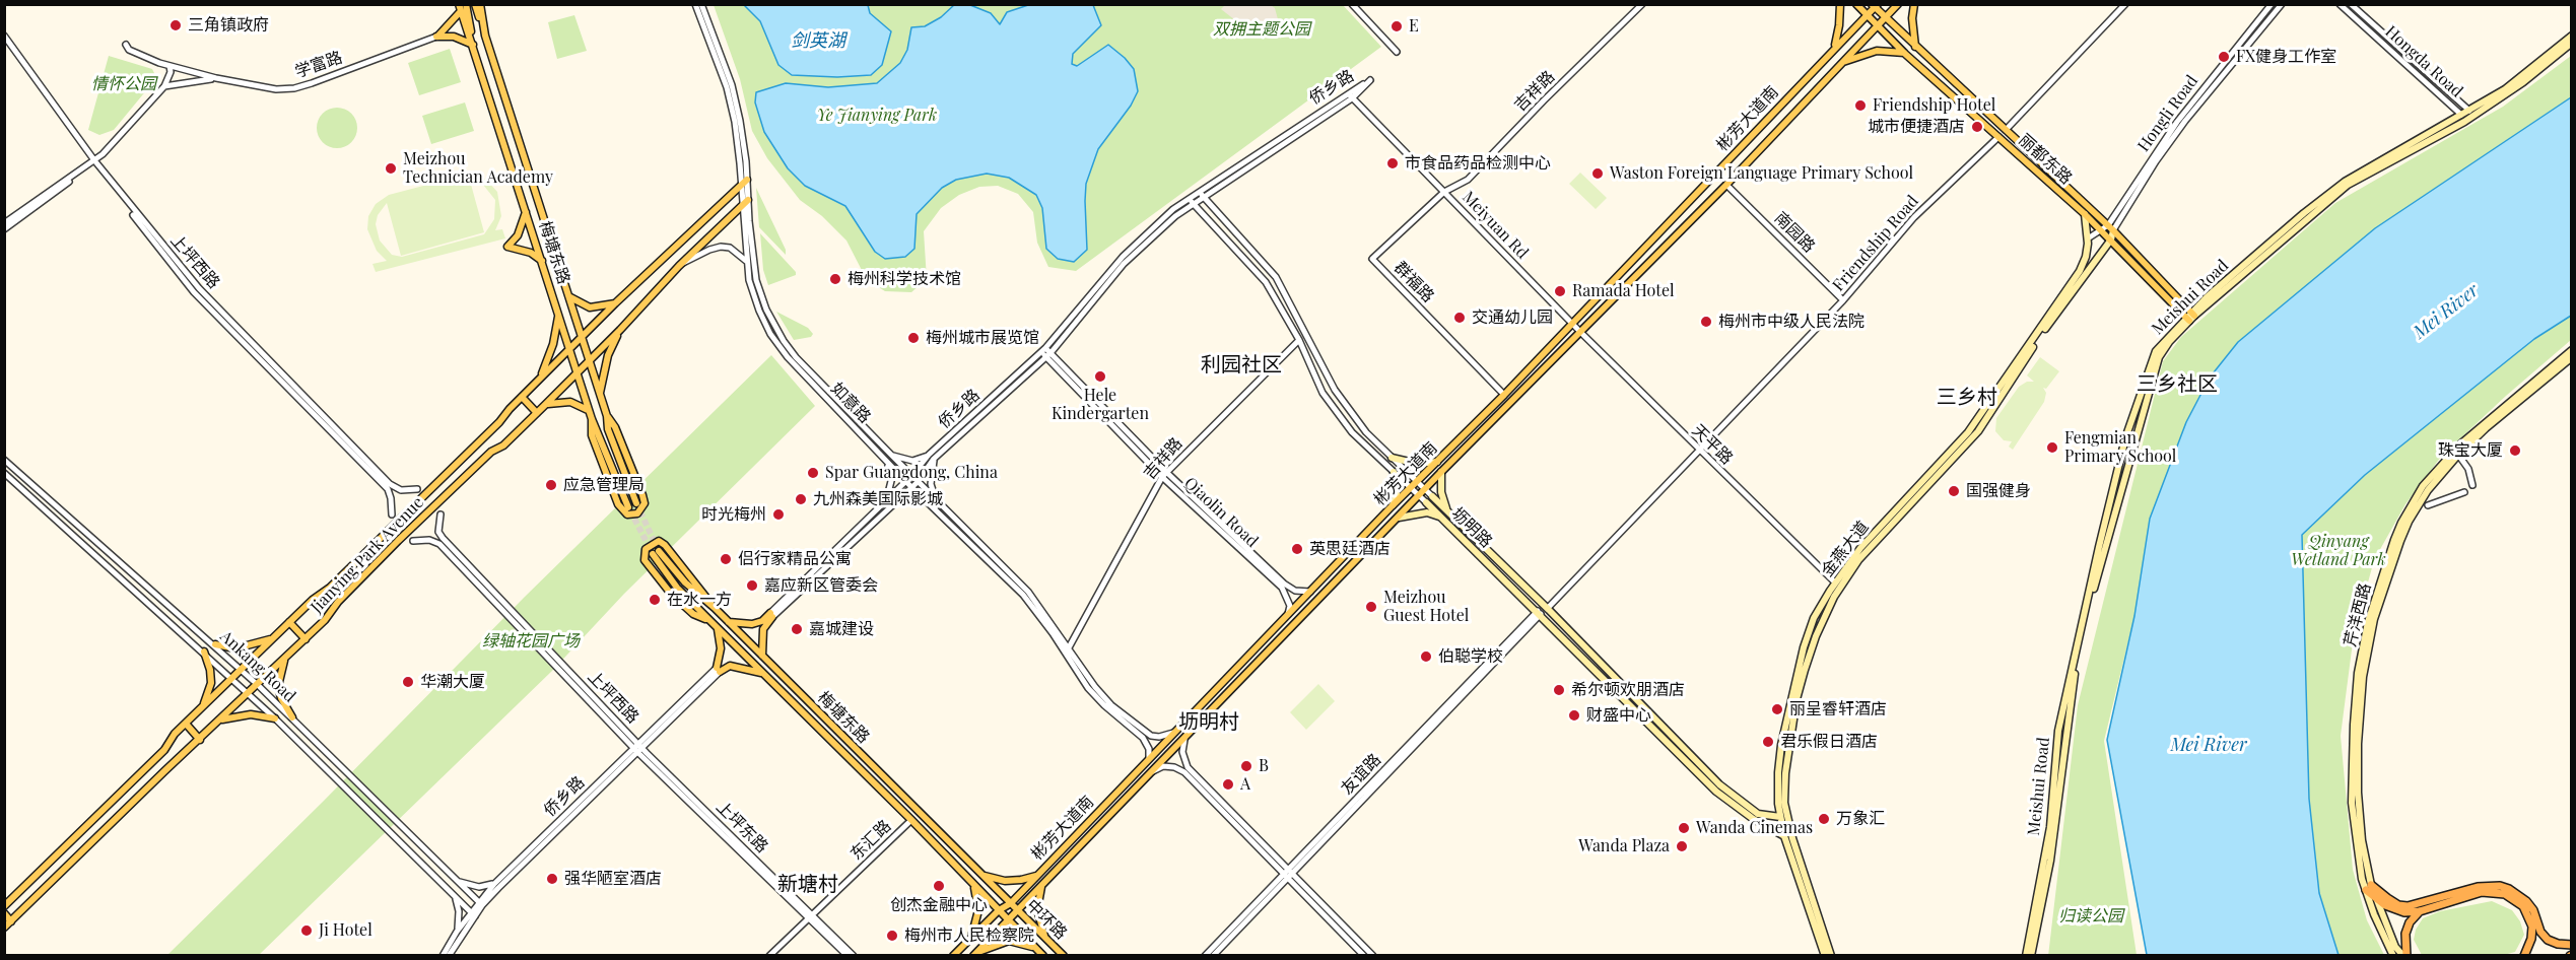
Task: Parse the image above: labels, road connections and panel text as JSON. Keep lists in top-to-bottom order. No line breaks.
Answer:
{"streets":{"main road":["彬芳大道南","丽都东路","梅塘东路","Meishui Road","坜明路","金燕大道","Jianying Park Avenue","芹洋西路","中环路"],"street":["Hongda Road","学富路","侨乡路","吉祥路","Hongli Road","Meiyuan Rd","南园路","Friendship Road","上坪西路","群福路","如意路","天平路","Qiaolin Road","Ankang Road","友谊路","上坪东路","东汇路"]},"crossings":[["Hongda Road","Meishui Road"],["侨乡路","Meiyuan Rd"],["侨乡路","上坪西路"],["侨乡路","如意路"],["侨乡路","Qiaolin Road"],["侨乡路","坜明路"],["侨乡路","Ankang Road"],["侨乡路","上坪东路"],["吉祥路","Meiyuan Rd"],["吉祥路","群福路"],["吉祥路","如意路"],["吉祥路","Qiaolin Road"],["吉祥路","坜明路"],["Hongli Road","丽都东路"],["Hongli Road","金燕大道"],["彬芳大道南","丽都东路"],["彬芳大道南","Meiyuan Rd"],["彬芳大道南","南园路"],["彬芳大道南","梅塘东路"],["彬芳大道南","群福路"],["彬芳大道南","天平路"],["彬芳大道南","坜明路"],["彬芳大道南","中环路"],["丽都东路","Friendship Road"],["丽都东路","Meishui Road"],["丽都东路","金燕大道"],["Meiyuan Rd","群福路"],["Meiyuan Rd","天平路"],["南园路","Friendship Road"],["Friendship Road","天平路"],["梅塘东路","Jianying Park Avenue"],["梅塘东路","东汇路"],["梅塘东路","中环路"],["上坪西路","上坪东路"],["如意路","Jianying Park Avenue"],["天平路","金燕大道"],["坜明路","金燕大道"],["坜明路","友谊路"],["Jianying Park Avenue","Ankang Road"],["上坪东路","东汇路"]],"districts":["利园社区","三乡社区","三乡村","坜明村","新塘村"],"water":["剑英湖","Mei River"],"parks":["双拥主题公园","情怀公园","Ye Jianying Park","Qinyang Wetland Park","绿轴花园广场","归读公园"],"places":["三角镇政府","E","FX健身工作室","Friendship Hotel","城市便捷酒店","市食品药品检测中心","Meizhou Technician Academy","Waston Foreign Language Primary School","梅州科学技术馆","Ramada Hotel","交通幼儿园","梅州市中级人民法院","梅州城市展览馆","Hele Kindergarten","Fengmian Primary School","珠宝大厦","Spar Guangdong, China","应急管理局","国强健身","九州森美国际影城","时光梅州","英思廷酒店","侣行家精品公寓","嘉应新区管委会","在水一方","Meizhou Guest Hotel","嘉城建设","伯聪学校","华潮大厦","希尔顿欢朋酒店","丽呈睿轩酒店","财盛中心","君乐假日酒店","B","A","万象汇","Wanda Cinemas","Wanda Plaza","强华陋室酒店","创杰金融中心","Ji Hotel","梅州市人民检察院"]}
